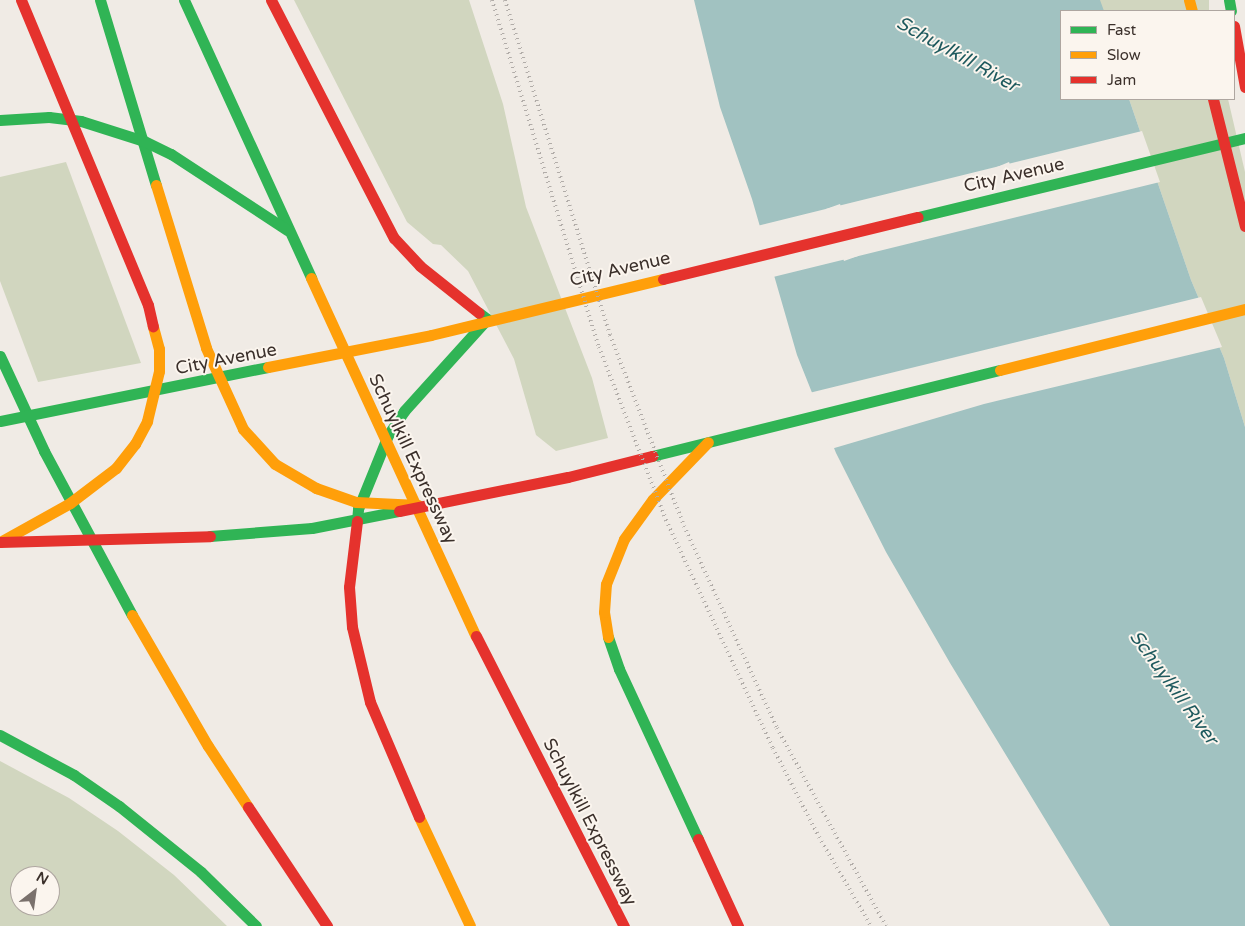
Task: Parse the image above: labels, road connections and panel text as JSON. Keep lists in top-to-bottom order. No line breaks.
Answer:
{"streets":{"main road":["City Avenue","Schuylkill Expressway"]},"water":["Schuylkill River"],"legend":["Fast","Slow","Jam"],"north":"top right"}
